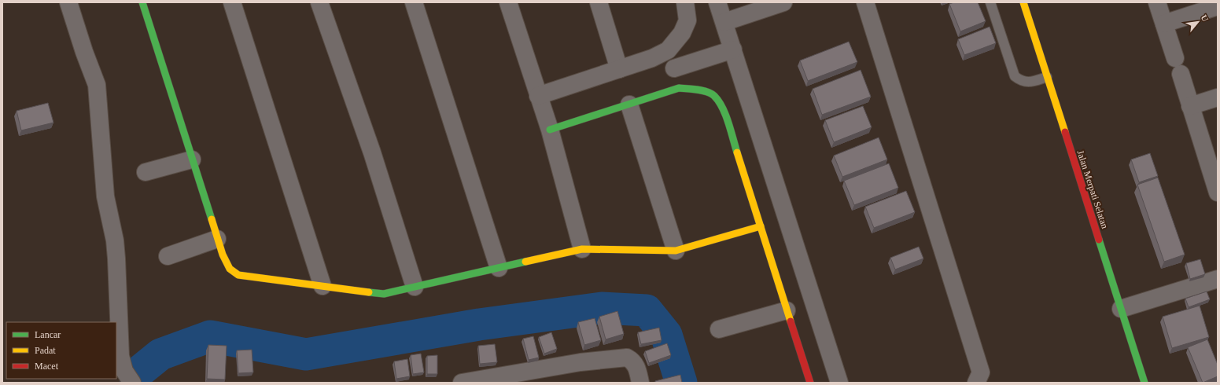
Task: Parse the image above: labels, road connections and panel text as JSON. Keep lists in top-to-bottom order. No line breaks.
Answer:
{"streets":{"street":["Jalan Merpati Selatan"]},"legend":["Lancar","Padat","Macet"],"north":"top right"}
